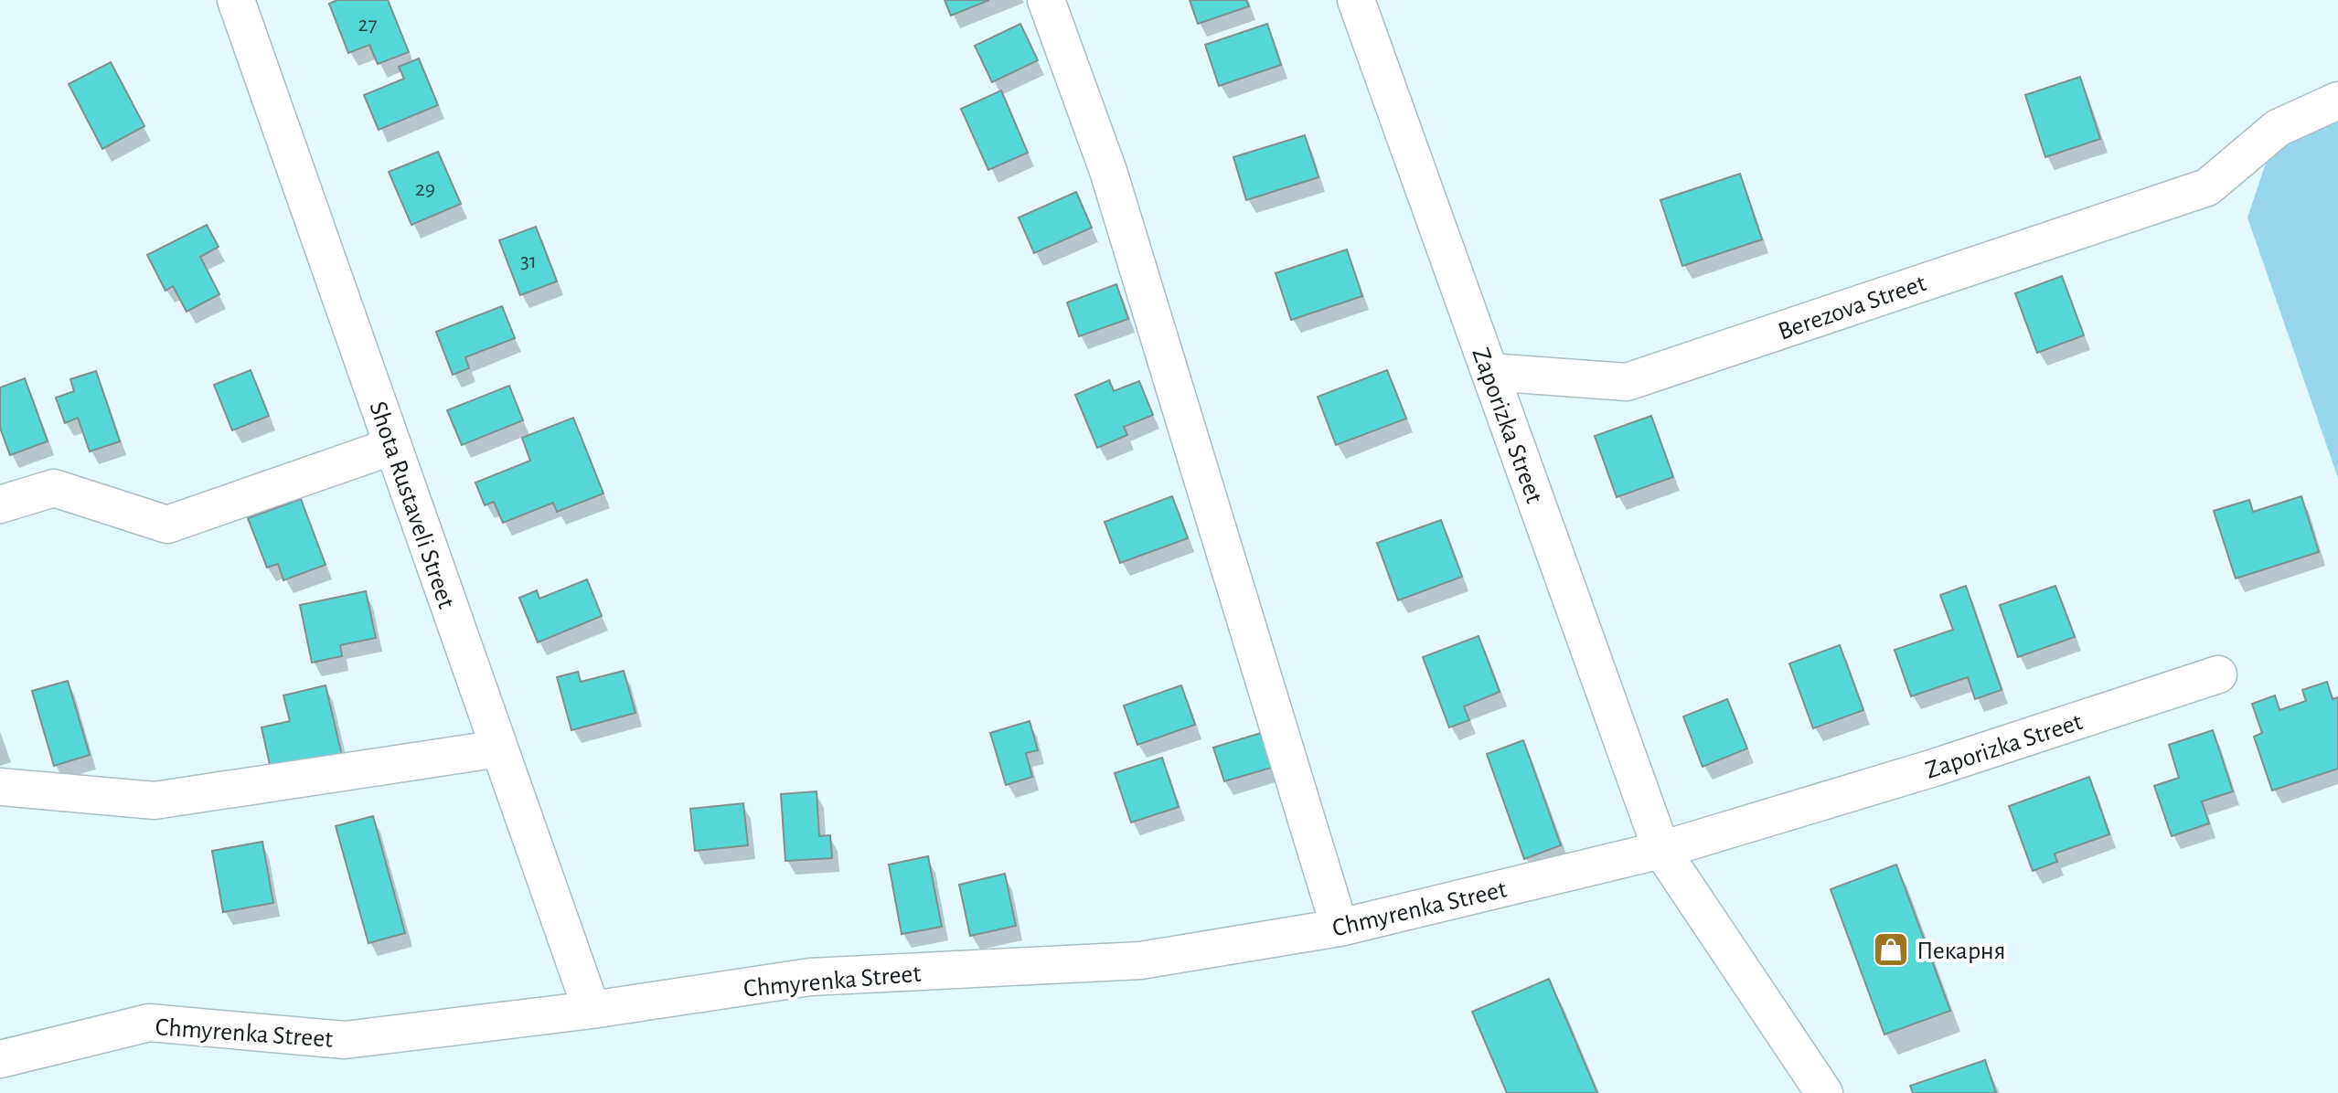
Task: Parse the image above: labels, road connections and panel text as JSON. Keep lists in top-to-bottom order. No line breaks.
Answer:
{"streets":{"street":["Berezova Street","Zaporizka Street","Shota Rustaveli Street","Chmyrenka Street"]},"crossings":[["Berezova Street","Zaporizka Street"],["Zaporizka Street","Chmyrenka Street"],["Shota Rustaveli Street","Chmyrenka Street"]],"places":{"shop":["Пекарня"]},"house_numbers":["27","29","31"]}
